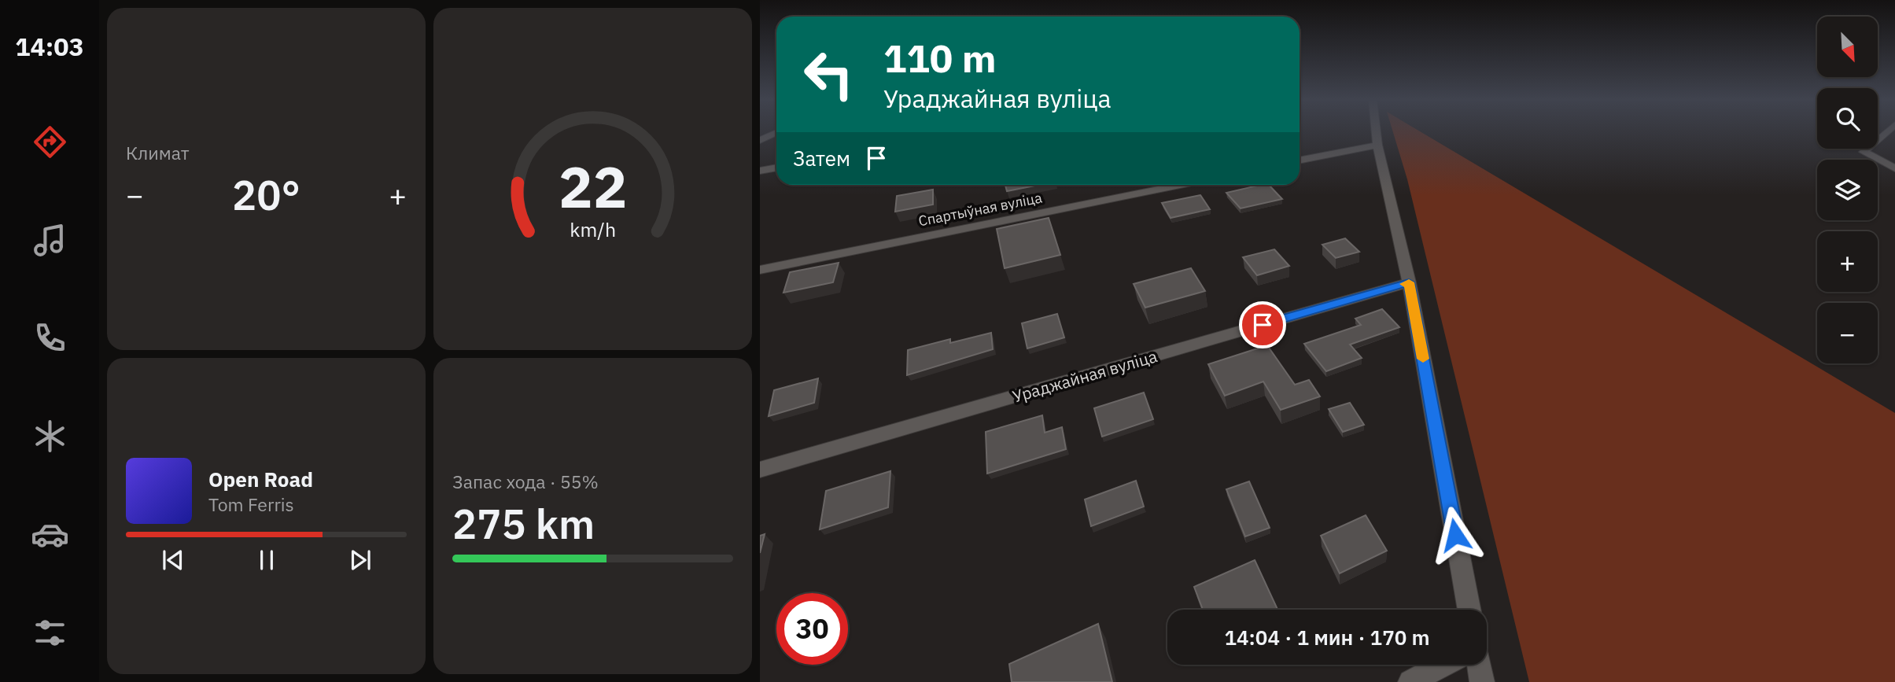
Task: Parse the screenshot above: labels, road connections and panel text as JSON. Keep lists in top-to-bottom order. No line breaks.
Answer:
{"streets":{"street":["Спартыўная вуліца","Ураджайная вуліца"]},"north":"bottom right","page":{"tabs":"14:03","tile":["Климат",["Запас хода · 55%","275 km"]],"map_buttons":["+","−"],"turn":["110 m","Ураджайная вуліца"],"then":"Затем","heat":["−","20°","+"],"song":["Open Road","Tom Ferris"],"limit":"30","trip":"14:04 · 1 мин · 170 m","gauge":["22","km/h"]}}
